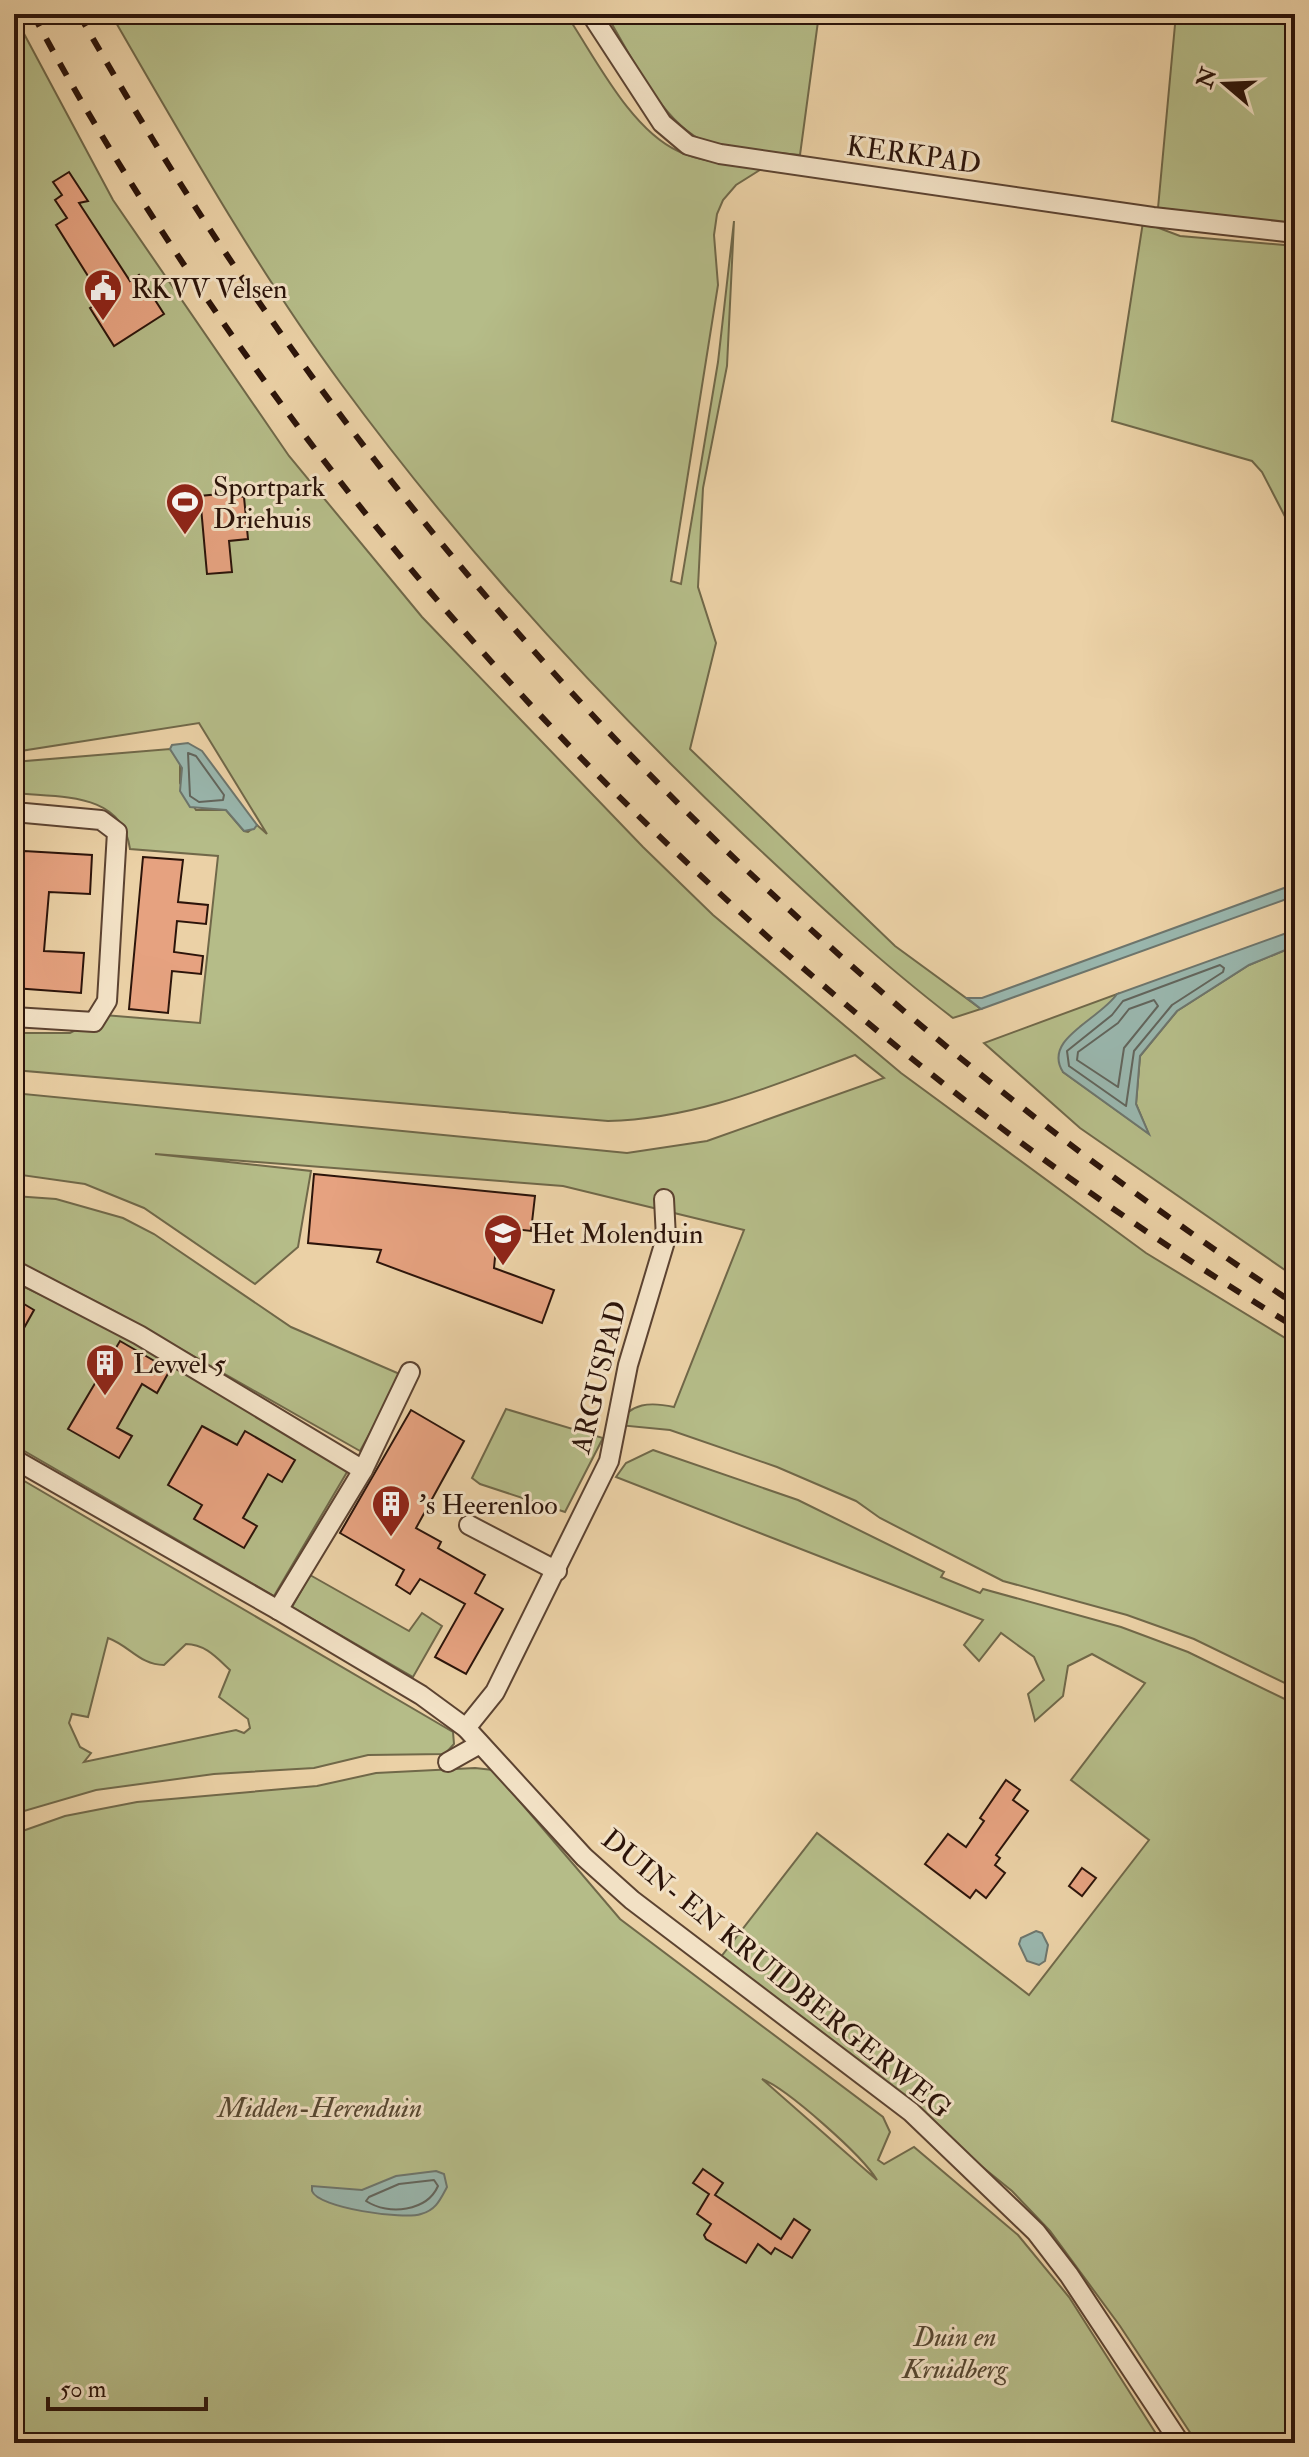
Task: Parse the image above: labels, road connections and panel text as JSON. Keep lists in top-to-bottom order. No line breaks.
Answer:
{"streets":{"street":["KERKPAD","ARGUSPAD","DUIN- EN KRUIDBERGERWEG"]},"crossings":[["ARGUSPAD","DUIN- EN KRUIDBERGERWEG"]],"parks":["Midden-Herenduin","Duin en Kruidberg"],"places":{"public building":["RKVV Velsen"],"sports":["Sportpark Driehuis"],"school or university":["Het Molenduin"],"building":["Levvel 5","'s Heerenloo"]},"scale_bar":"50 m","north":"left"}
